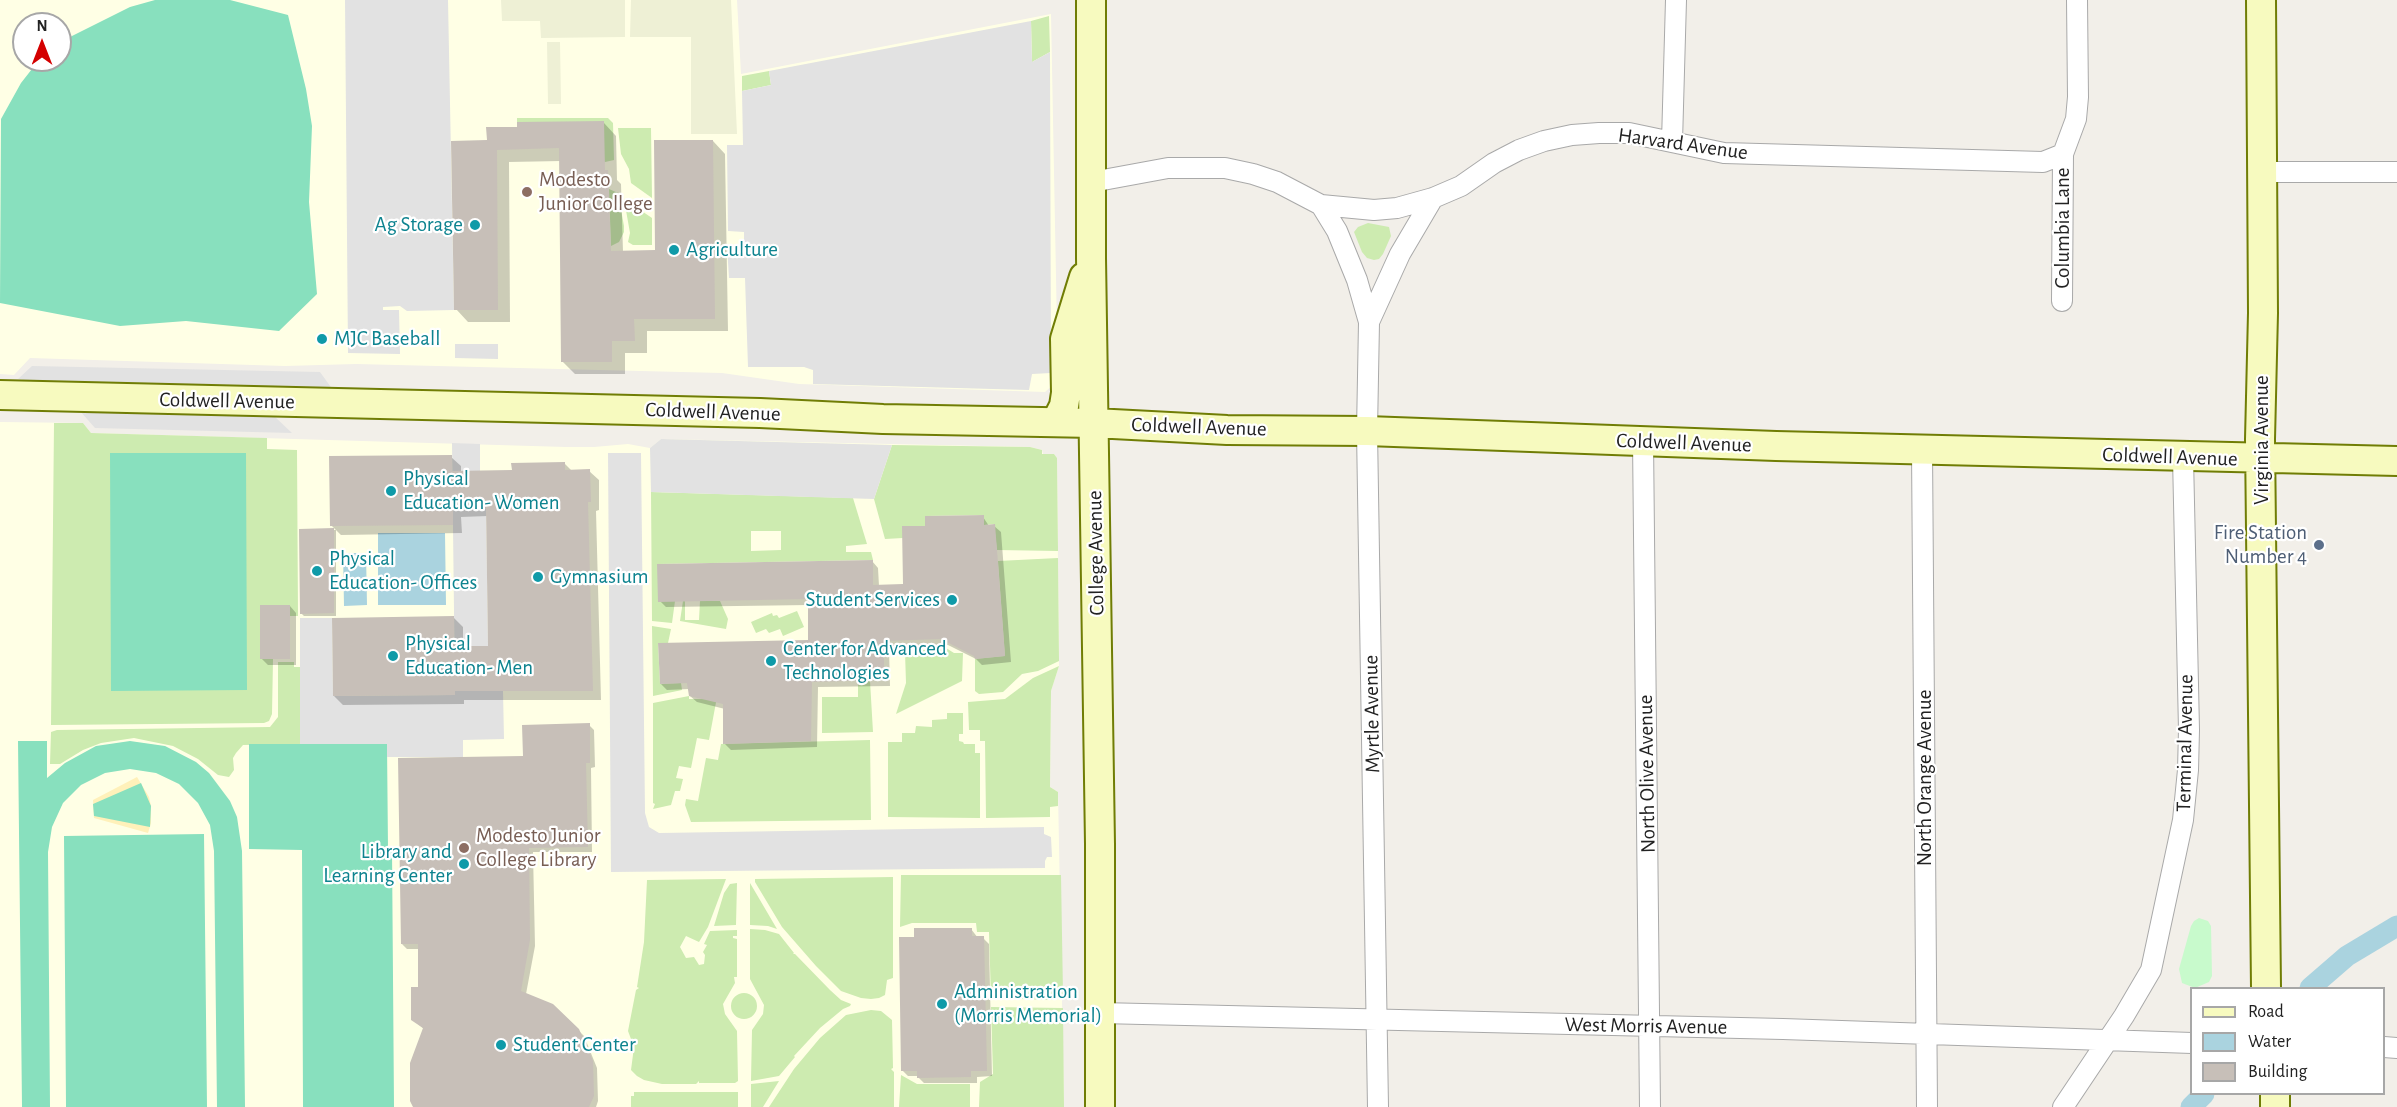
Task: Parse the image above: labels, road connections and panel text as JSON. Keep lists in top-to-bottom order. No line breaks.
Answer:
{"streets":{"street":["Harvard Avenue","Columbia Lane","Coldwell Avenue","Virginia Avenue","College Avenue","Myrtle Avenue","Terminal Avenue","North Olive Avenue","North Orange Avenue","West Morris Avenue"]},"crossings":[["Harvard Avenue","Columbia Lane"],["Harvard Avenue","College Avenue"],["Harvard Avenue","Myrtle Avenue"],["Coldwell Avenue","Virginia Avenue"],["Coldwell Avenue","College Avenue"],["Coldwell Avenue","Myrtle Avenue"],["Coldwell Avenue","Terminal Avenue"],["Coldwell Avenue","North Olive Avenue"],["Coldwell Avenue","North Orange Avenue"],["College Avenue","West Morris Avenue"],["Myrtle Avenue","West Morris Avenue"],["Terminal Avenue","West Morris Avenue"],["North Olive Avenue","West Morris Avenue"],["North Orange Avenue","West Morris Avenue"]],"places":["Modesto Junior College","Ag Storage","Agriculture","MJC Baseball","Physical Education- Women","Fire Station Number 4","Physical Education- Offices","Gymnasium","Student Services","Physical Education- Men","Center for Advanced Technologies","Modesto Junior College Library","Library and Learning Center","Administration (Morris Memorial)","Student Center"],"legend":["Road","Water","Building"],"north":"top"}
